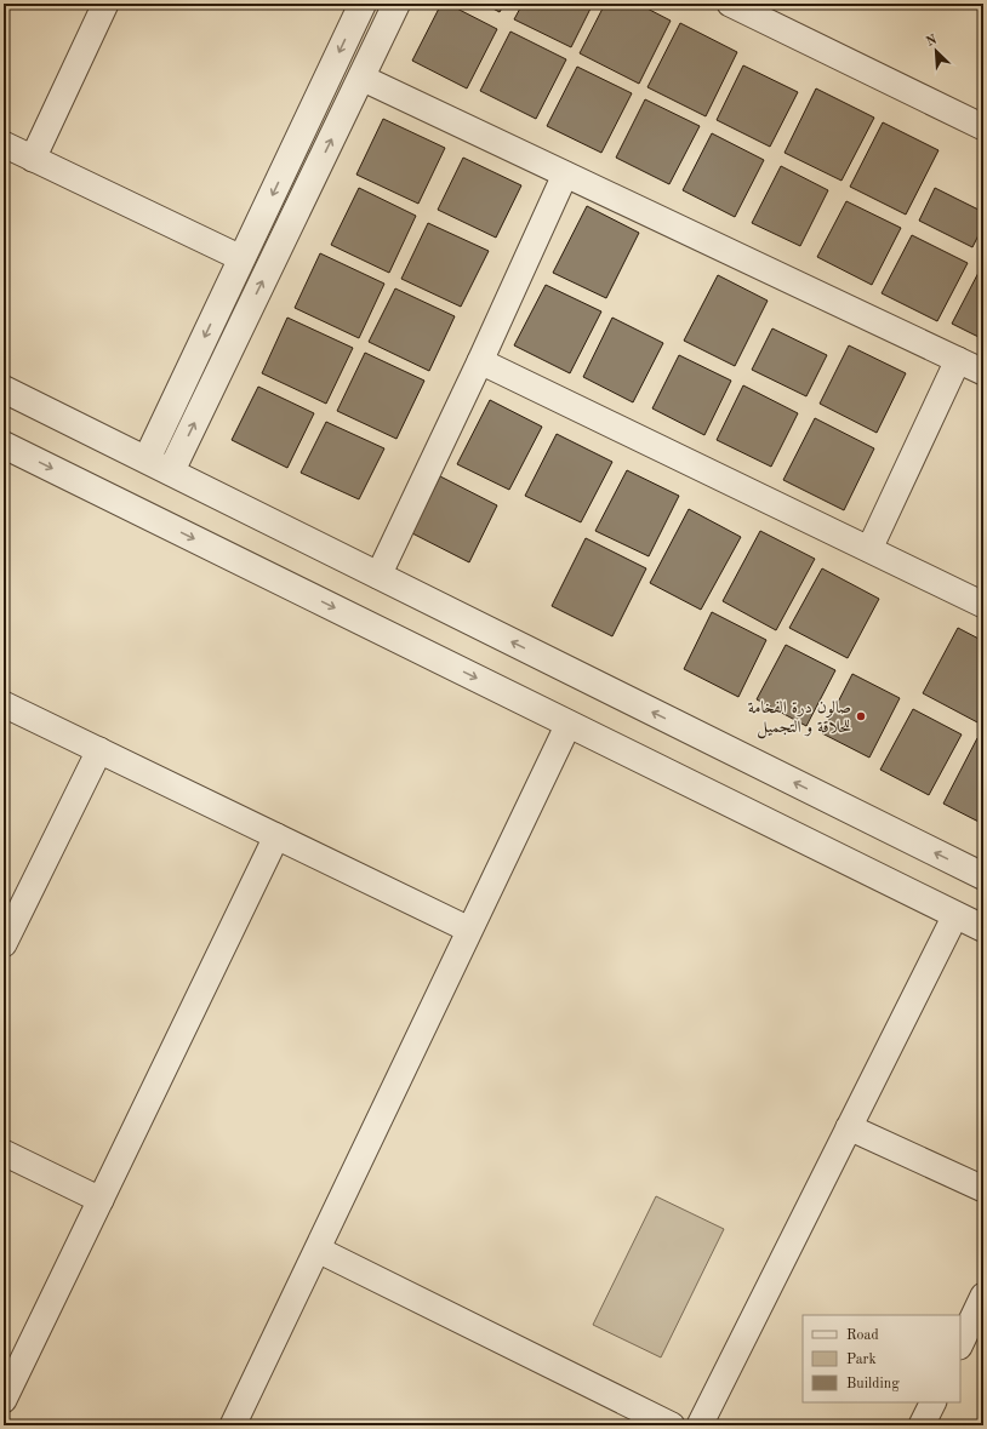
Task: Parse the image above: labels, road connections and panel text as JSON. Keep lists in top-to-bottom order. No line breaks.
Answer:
{"places":["صالون درة الفخامة للحلاقة و التجميل"],"legend":["Road","Park","Building"],"north":"top left"}
